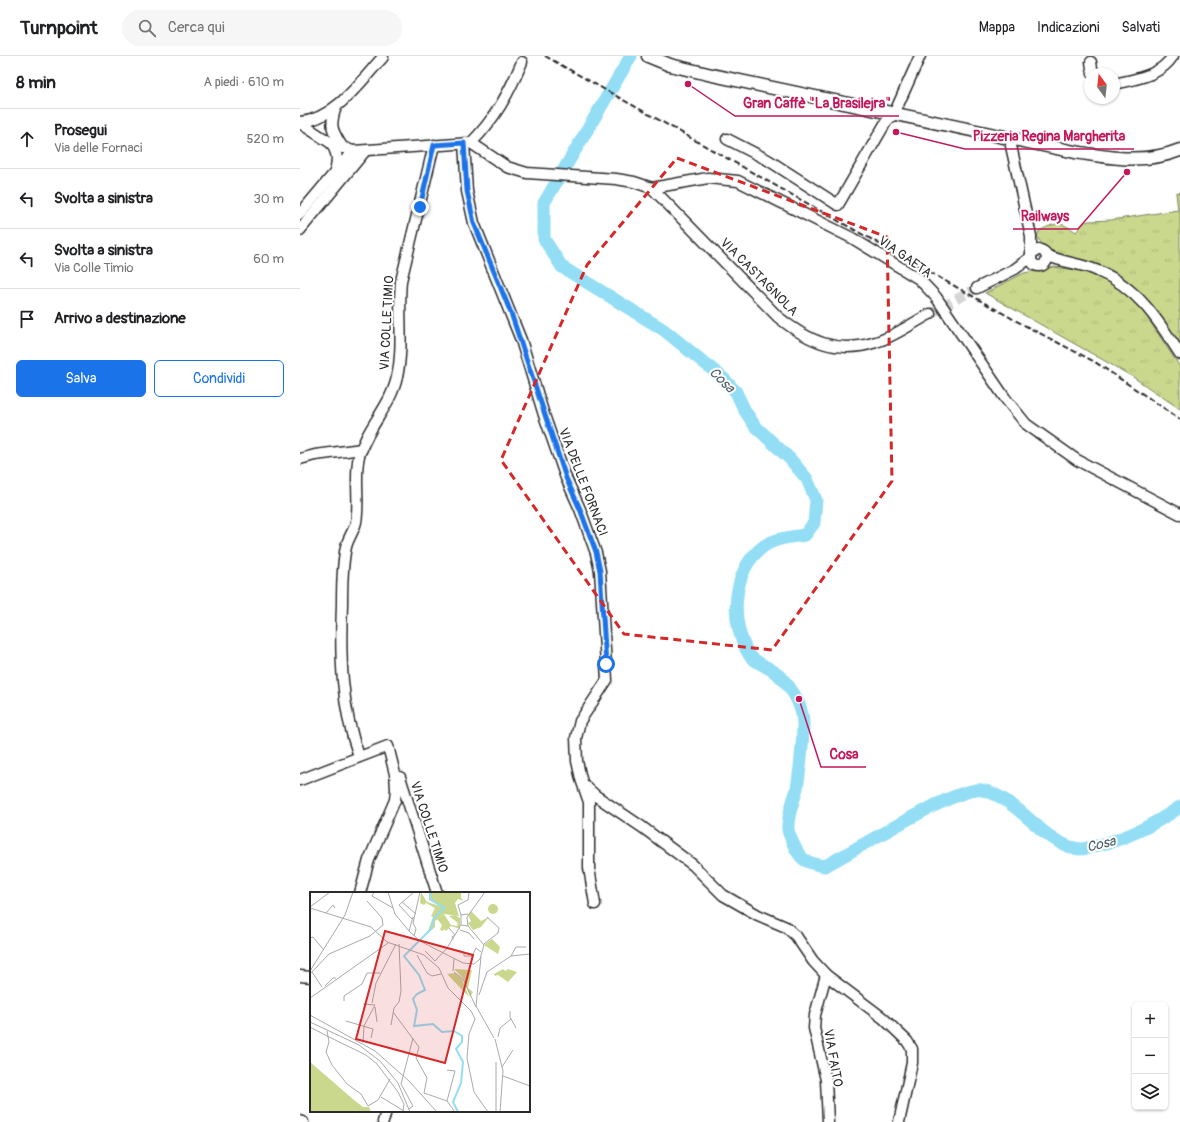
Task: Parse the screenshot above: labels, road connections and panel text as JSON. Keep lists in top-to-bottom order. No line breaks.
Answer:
{"streets":{"street":["VIA GAETA","VIA CASTAGNOLA","VIA COLLE TIMIO","VIA DELLE FORNACI","VIA FAITO"]},"crossings":[["VIA GAETA","VIA CASTAGNOLA"],["VIA GAETA","VIA DELLE FORNACI"]],"water":["Cosa"],"places":["Gran Caffè \"La Brasilejra\"","Pizzeria Regina Margherita","Railways","Cosa"],"north":"top","page":{"header":"Turnpoint","search":"Cerca qui","nav":["Mappa","Indicazioni","Salvati"],"heading":["8 min","A piedi · 610 m"],"list":[["Prosegui","Via delle Fornaci","520 m"],["Svolta a sinistra","30 m"],["Svolta a sinistra","Via Colle Timio","60 m"],"Arrivo a destinazione"],"buttons":["Salva","Condividi"],"map_buttons":["+","−"]}}
